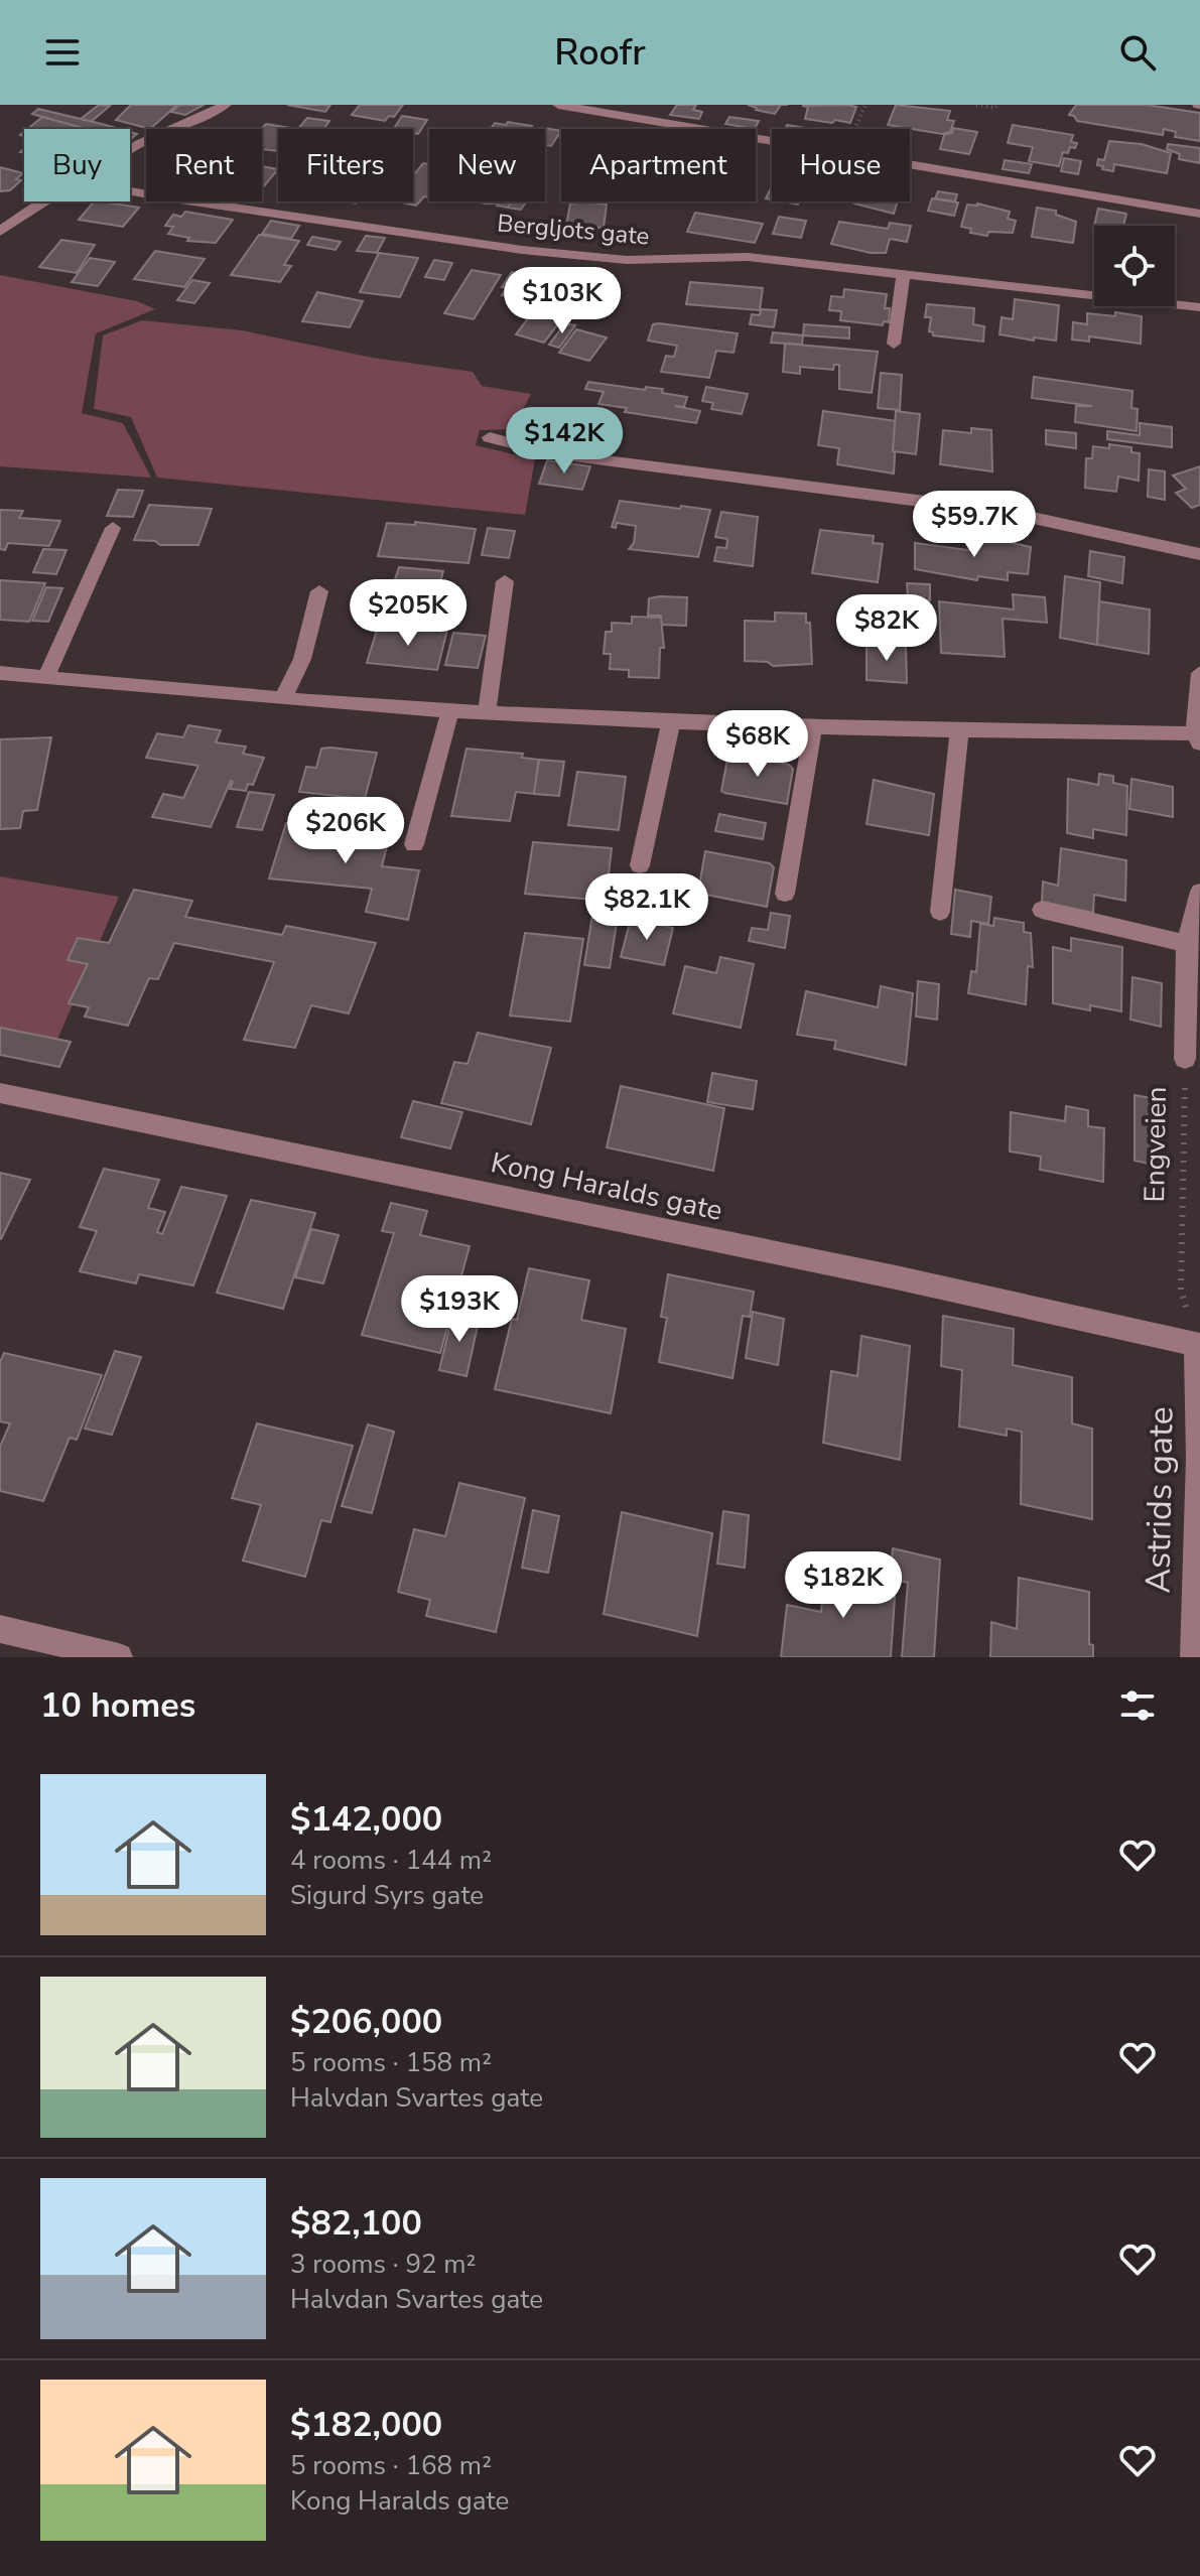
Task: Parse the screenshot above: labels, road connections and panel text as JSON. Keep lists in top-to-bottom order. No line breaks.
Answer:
{"streets":{"street":["Bergljots gate","Engveien","Kong Haralds gate","Astrids gate"]},"crossings":[["Engveien","Kong Haralds gate"],["Engveien","Astrids gate"],["Kong Haralds gate","Astrids gate"]],"page":{"header":"Roofr","chip":["Buy","Rent","Filters","New","Apartment","House"],"price":["$103K","$142K","$59.7K","$205K","$82K","$68K","$206K","$82.1K","$193K","$182K"],"heading":"10 homes","list":[{"name":"$142,000","note":"4 rooms · 144 m² · Sigurd Syrs gate"},{"name":"$206,000","note":"5 rooms · 158 m² · Halvdan Svartes gate"},{"name":"$82,100","note":"3 rooms · 92 m² · Halvdan Svartes gate"},{"name":"$182,000","note":"5 rooms · 168 m² · Kong Haralds gate"}]}}
